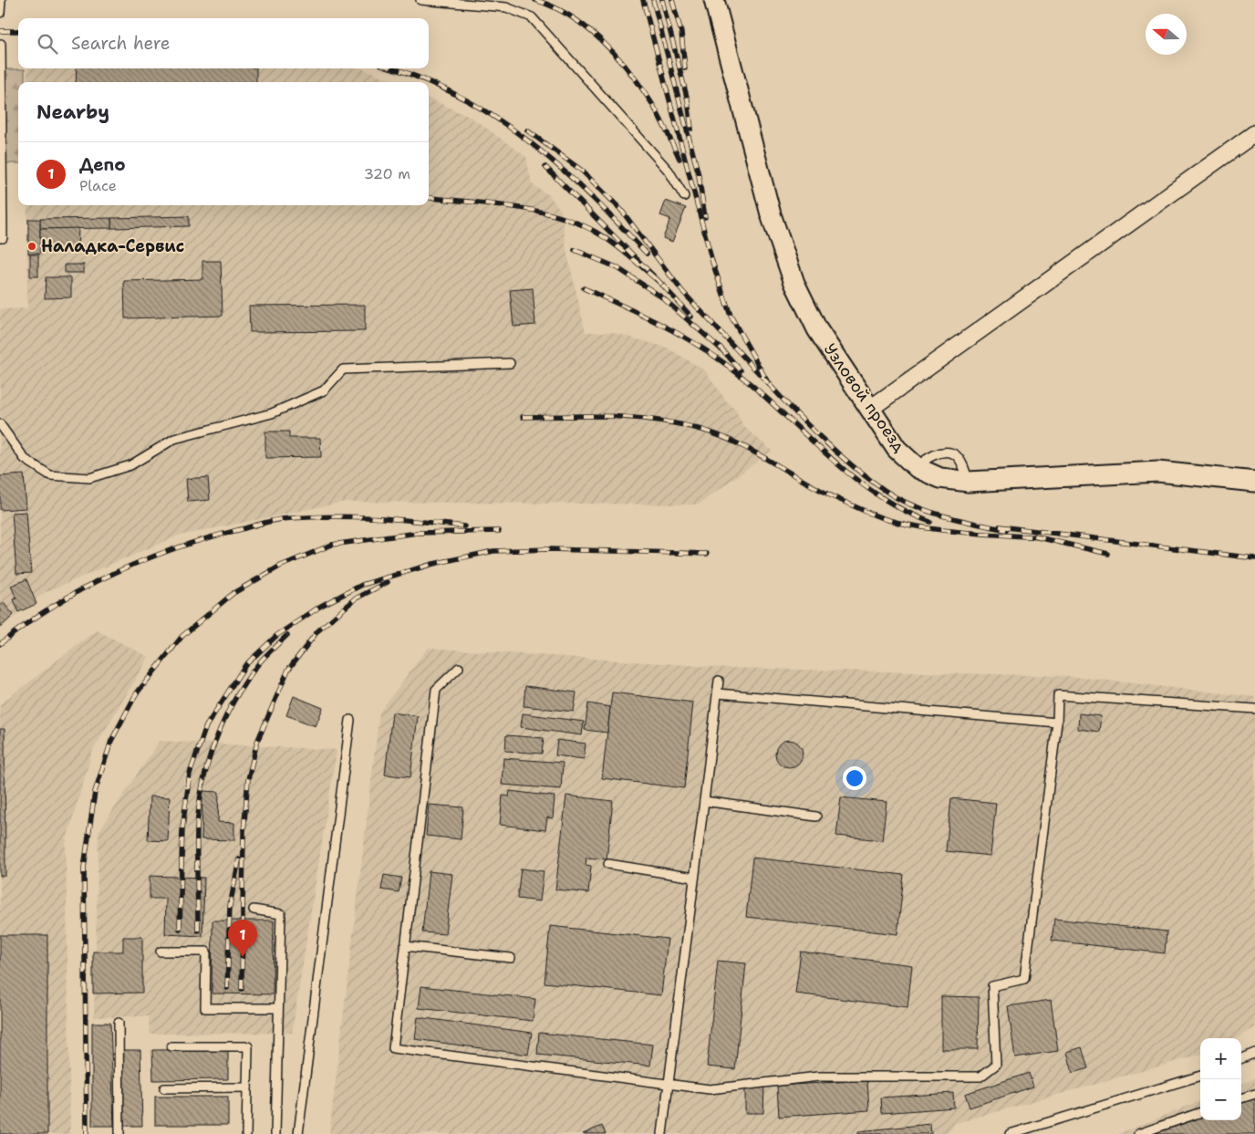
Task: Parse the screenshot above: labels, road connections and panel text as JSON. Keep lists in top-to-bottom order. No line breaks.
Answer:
{"streets":{"street":["Узловой проезд"]},"places":["Наладка-Сервис"],"north":"left","page":{"search":"Search here","heading":"Nearby","list":[{"mark":"1","name":"Депо","note":"Place","value":"320 m"}],"pins":"1","map_buttons":["+","−"]}}
